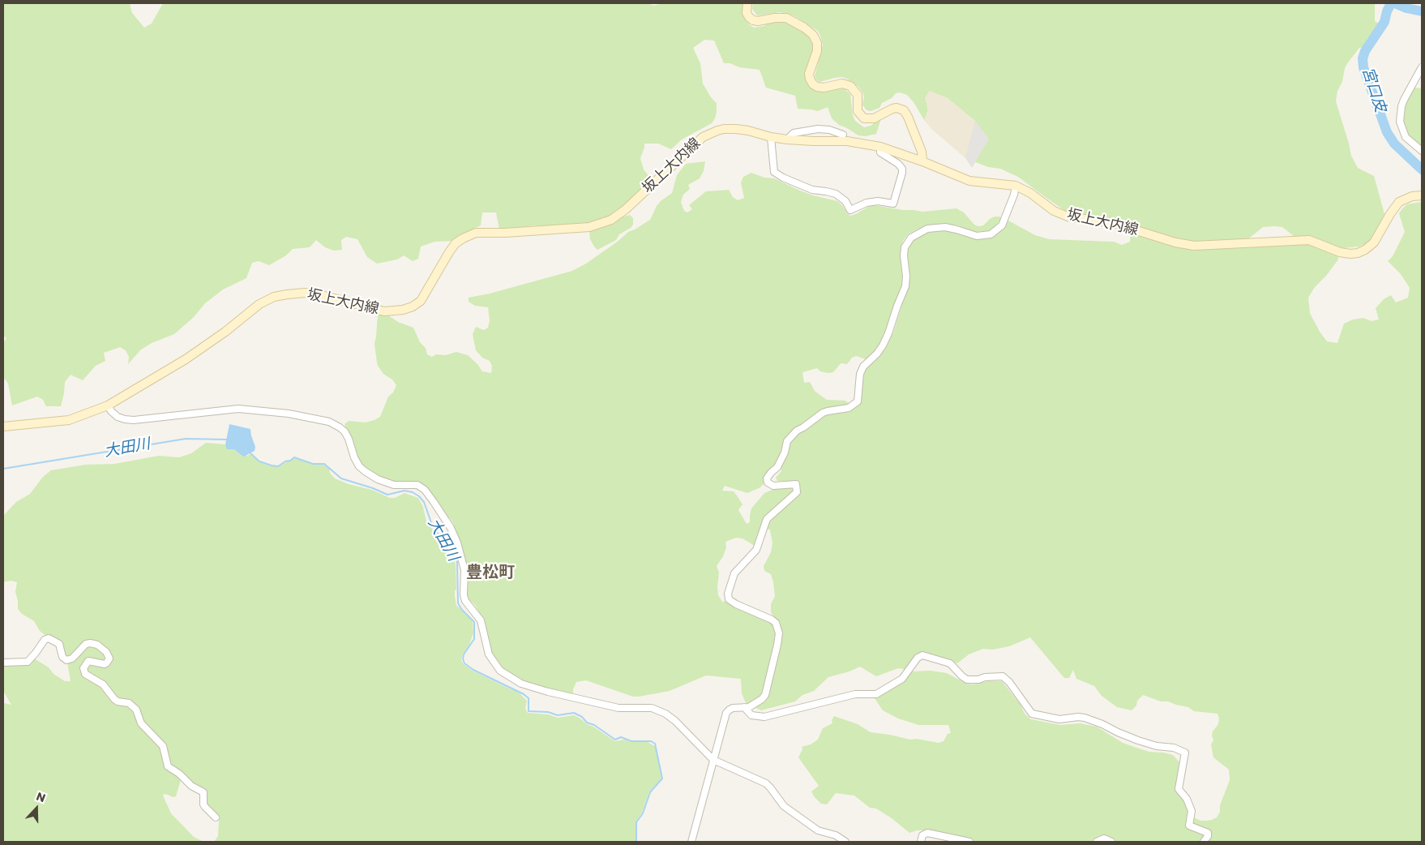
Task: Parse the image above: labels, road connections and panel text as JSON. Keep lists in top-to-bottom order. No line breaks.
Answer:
{"streets":{"main road":["坂上大内線"]},"districts":["豊松町"],"water":["宮口皮","大田川"],"north":"top"}
